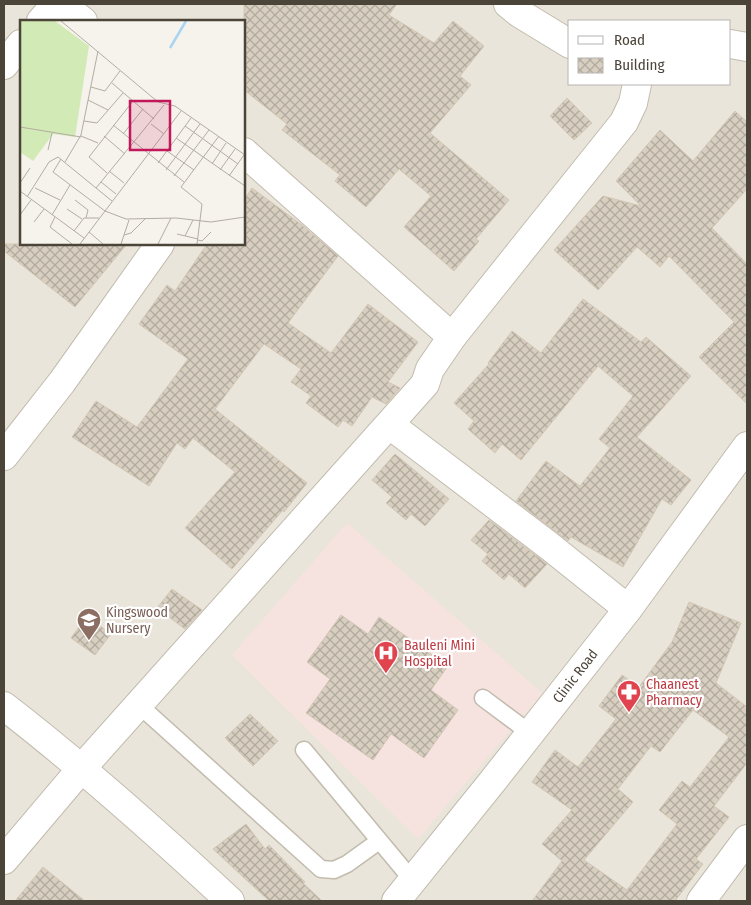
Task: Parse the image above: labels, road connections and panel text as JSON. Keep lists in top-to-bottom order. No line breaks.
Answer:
{"streets":{"street":["Clinic Road"]},"places":{"school or university":["Kingswood Nursery"],"hospital":["Bauleni Mini Hospital"],"pharmacy":["Chaanest Pharmacy"]},"legend":["Road","Building"]}
